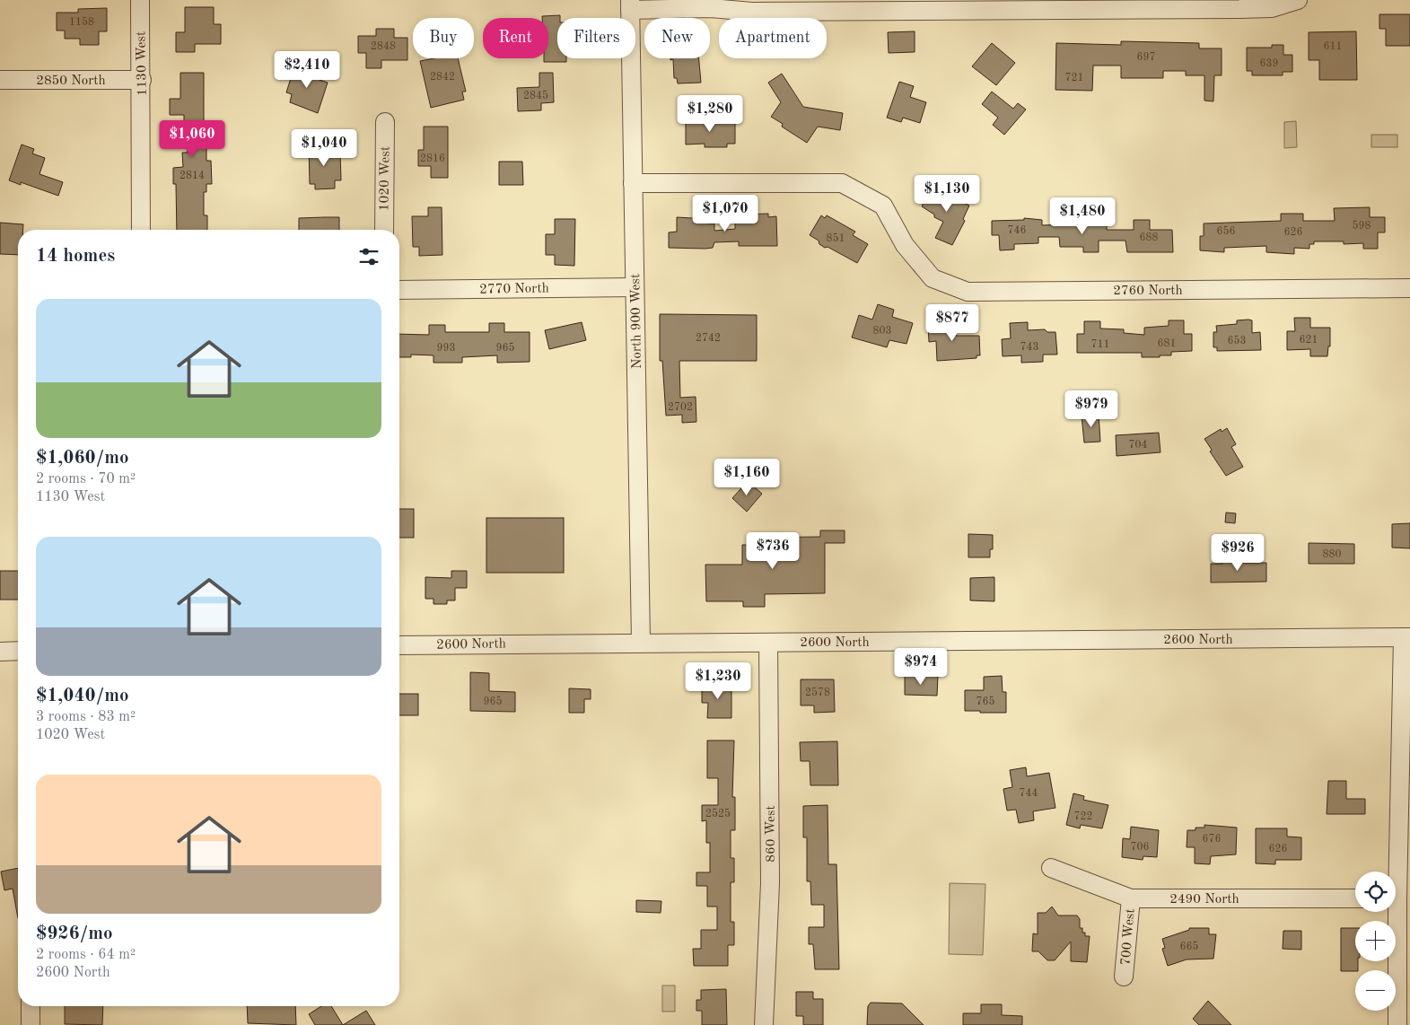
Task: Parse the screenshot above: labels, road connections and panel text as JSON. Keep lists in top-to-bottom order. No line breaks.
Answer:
{"streets":{"street":["1130 West","2850 North","1020 West","2770 North","2760 North","North 900 West","2600 North","860 West","2490 North","700 West"]},"crossings":[["1130 West","2850 North"],["2770 North","North 900 West"],["2760 North","North 900 West"],["North 900 West","2600 North"],["2600 North","860 West"],["2490 North","700 West"]],"house_numbers":["1158","2848","611","697","639","2842","721","2845","2816","2814","598","746","656","626","688","851","803","2742","621","653","681","711","743","993","965","2702","704","880","2578","965","765","744","2525","722","676","706","626","665"],"page":{"chip":["Buy","Rent","Filters","New","Apartment"],"price":["$2,410","$1,280","$1,060","$1,040","$1,130","$1,070","$1,480","$877","$979","$1,160","$736","$926","$974","$1,230"],"heading":"14 homes","list":[{"name":"$1,060/mo","note":"2 rooms · 70 m² · 1130 West"},{"name":"$1,040/mo","note":"3 rooms · 83 m² · 1020 West"},{"name":"$926/mo","note":"2 rooms · 64 m² · 2600 North"}],"map_buttons":["+","−"]}}
